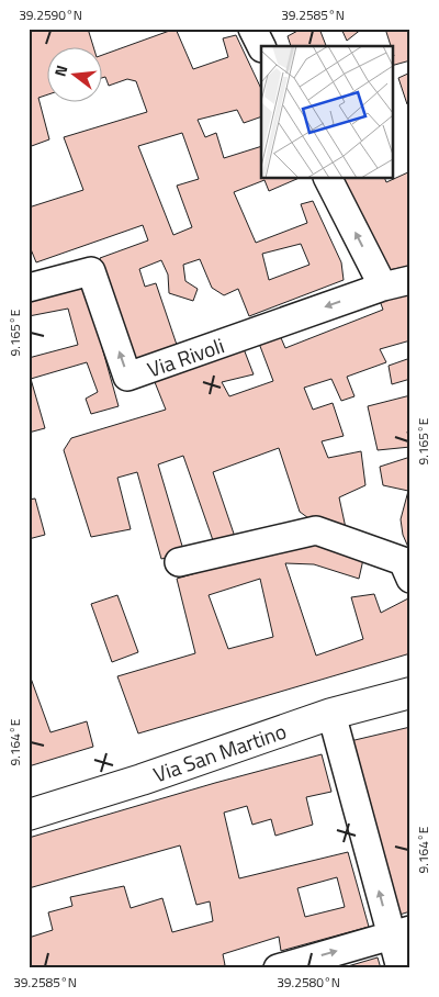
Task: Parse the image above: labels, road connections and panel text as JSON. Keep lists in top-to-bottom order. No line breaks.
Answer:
{"streets":{"street":["Via Rivoli","Via San Martino"]},"north":"left","coordinates":["39.2590°N","39.2585°N","9.165°E","9.164°E","39.2580°N"]}
